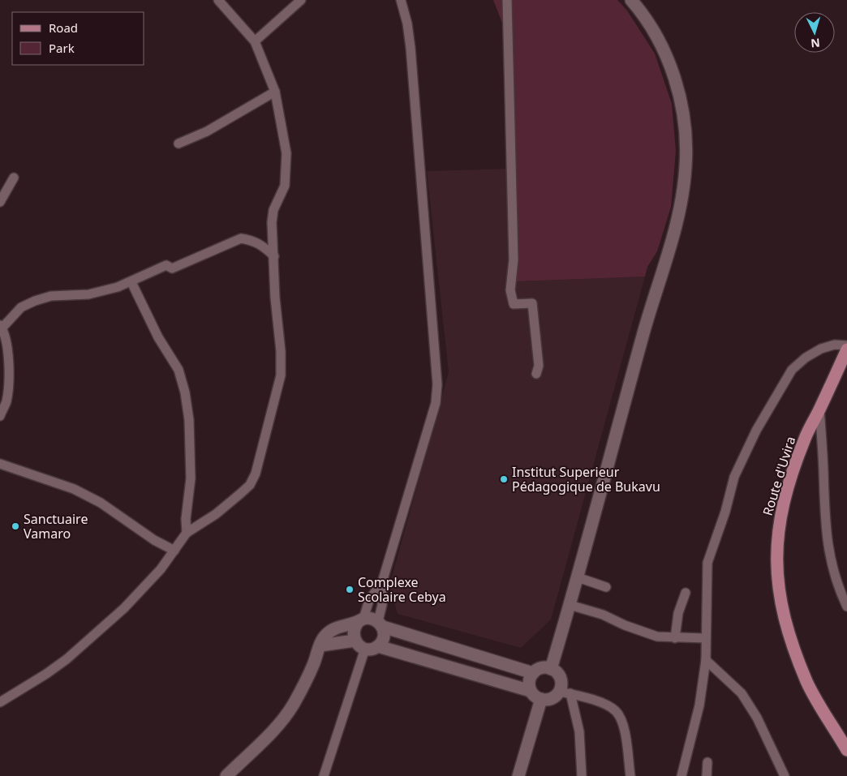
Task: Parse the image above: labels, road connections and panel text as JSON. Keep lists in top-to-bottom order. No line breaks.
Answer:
{"streets":{"main road":["Route d'Uvira"]},"places":["Institut Superieur Pédagogique de Bukavu","Sanctuaire Vamaro","Complexe Scolaire Cebya"],"legend":["Road","Park"],"north":"bottom"}
